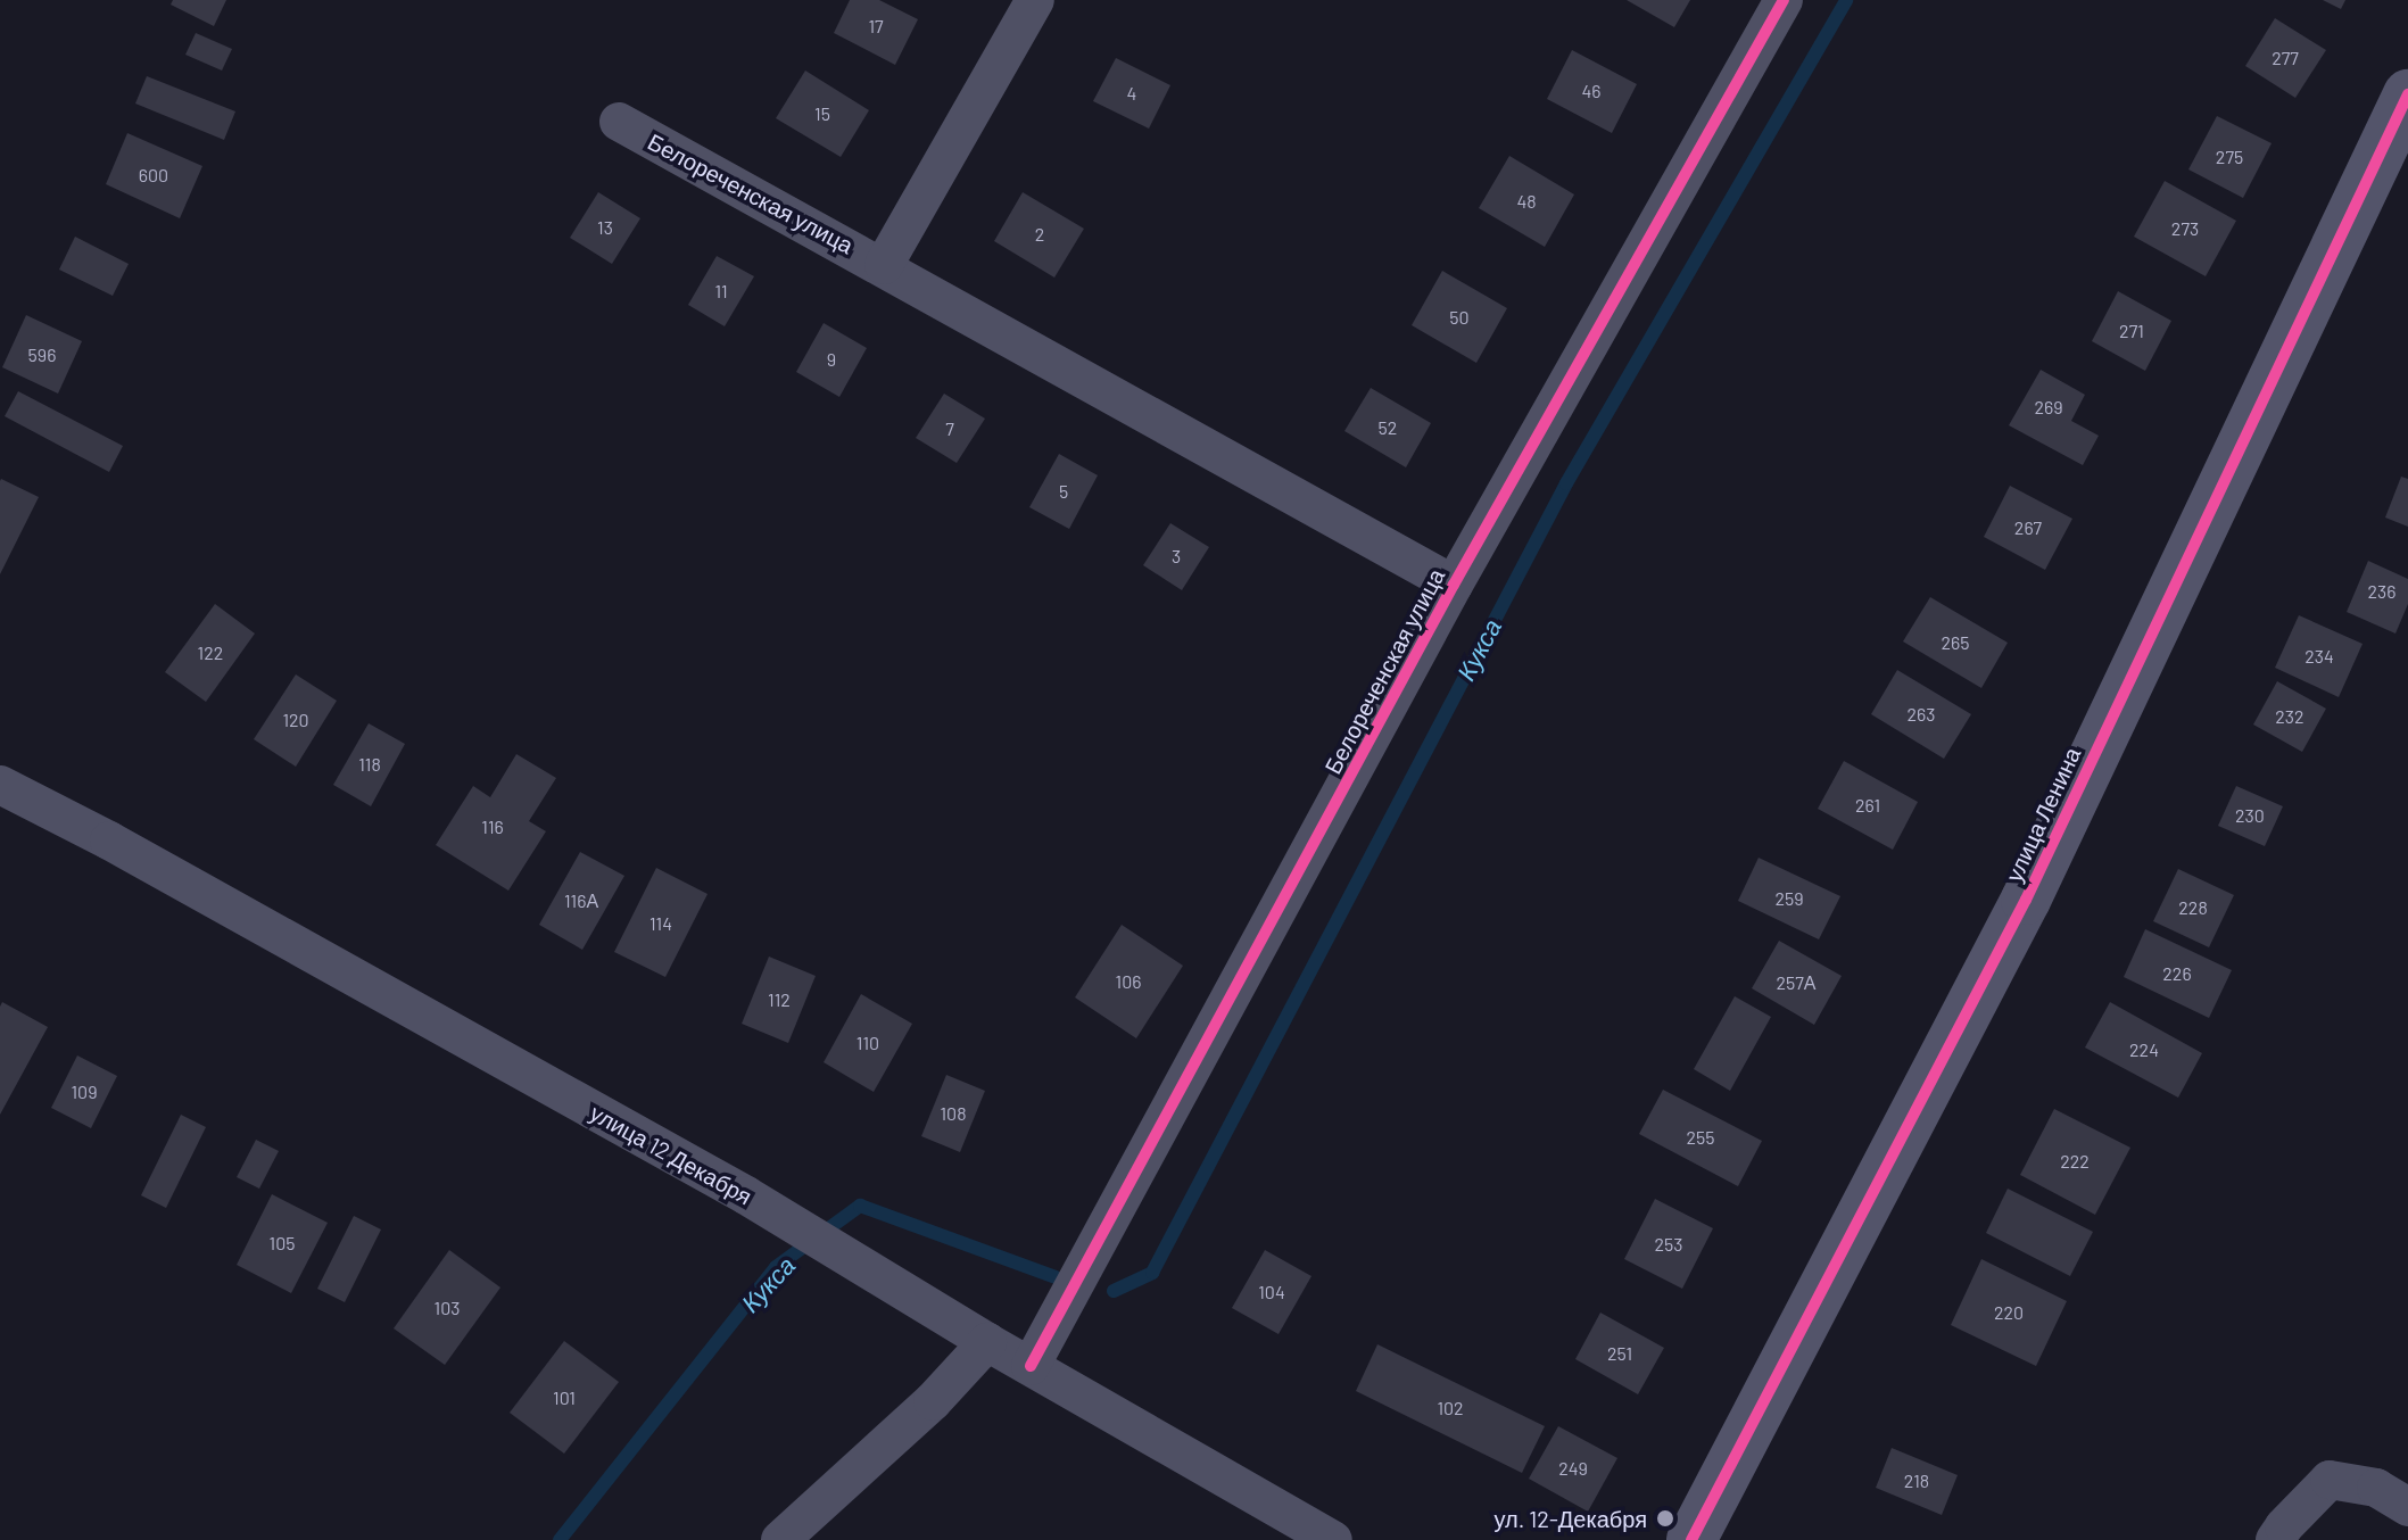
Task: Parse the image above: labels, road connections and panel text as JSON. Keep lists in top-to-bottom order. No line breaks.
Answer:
{"streets":{"street":["Белореченская улица","улица Ленина","улица 12 Декабря"]},"crossings":[["Белореченская улица","улица 12 Декабря"]],"water":["Кукса"],"places":["ул. 12-Декабря"],"house_numbers":["17","277","46","4","15","275","600","48","13","273","2","11","50","271","596","9","269","52","7","5","267","3","236","265","122","234","263","232","120","118","261","230","116","259","116А","228","114","226","106","257А","112","110","224","109","108","255","222","105","253","104","103","220","251","101","102","249","218"]}
